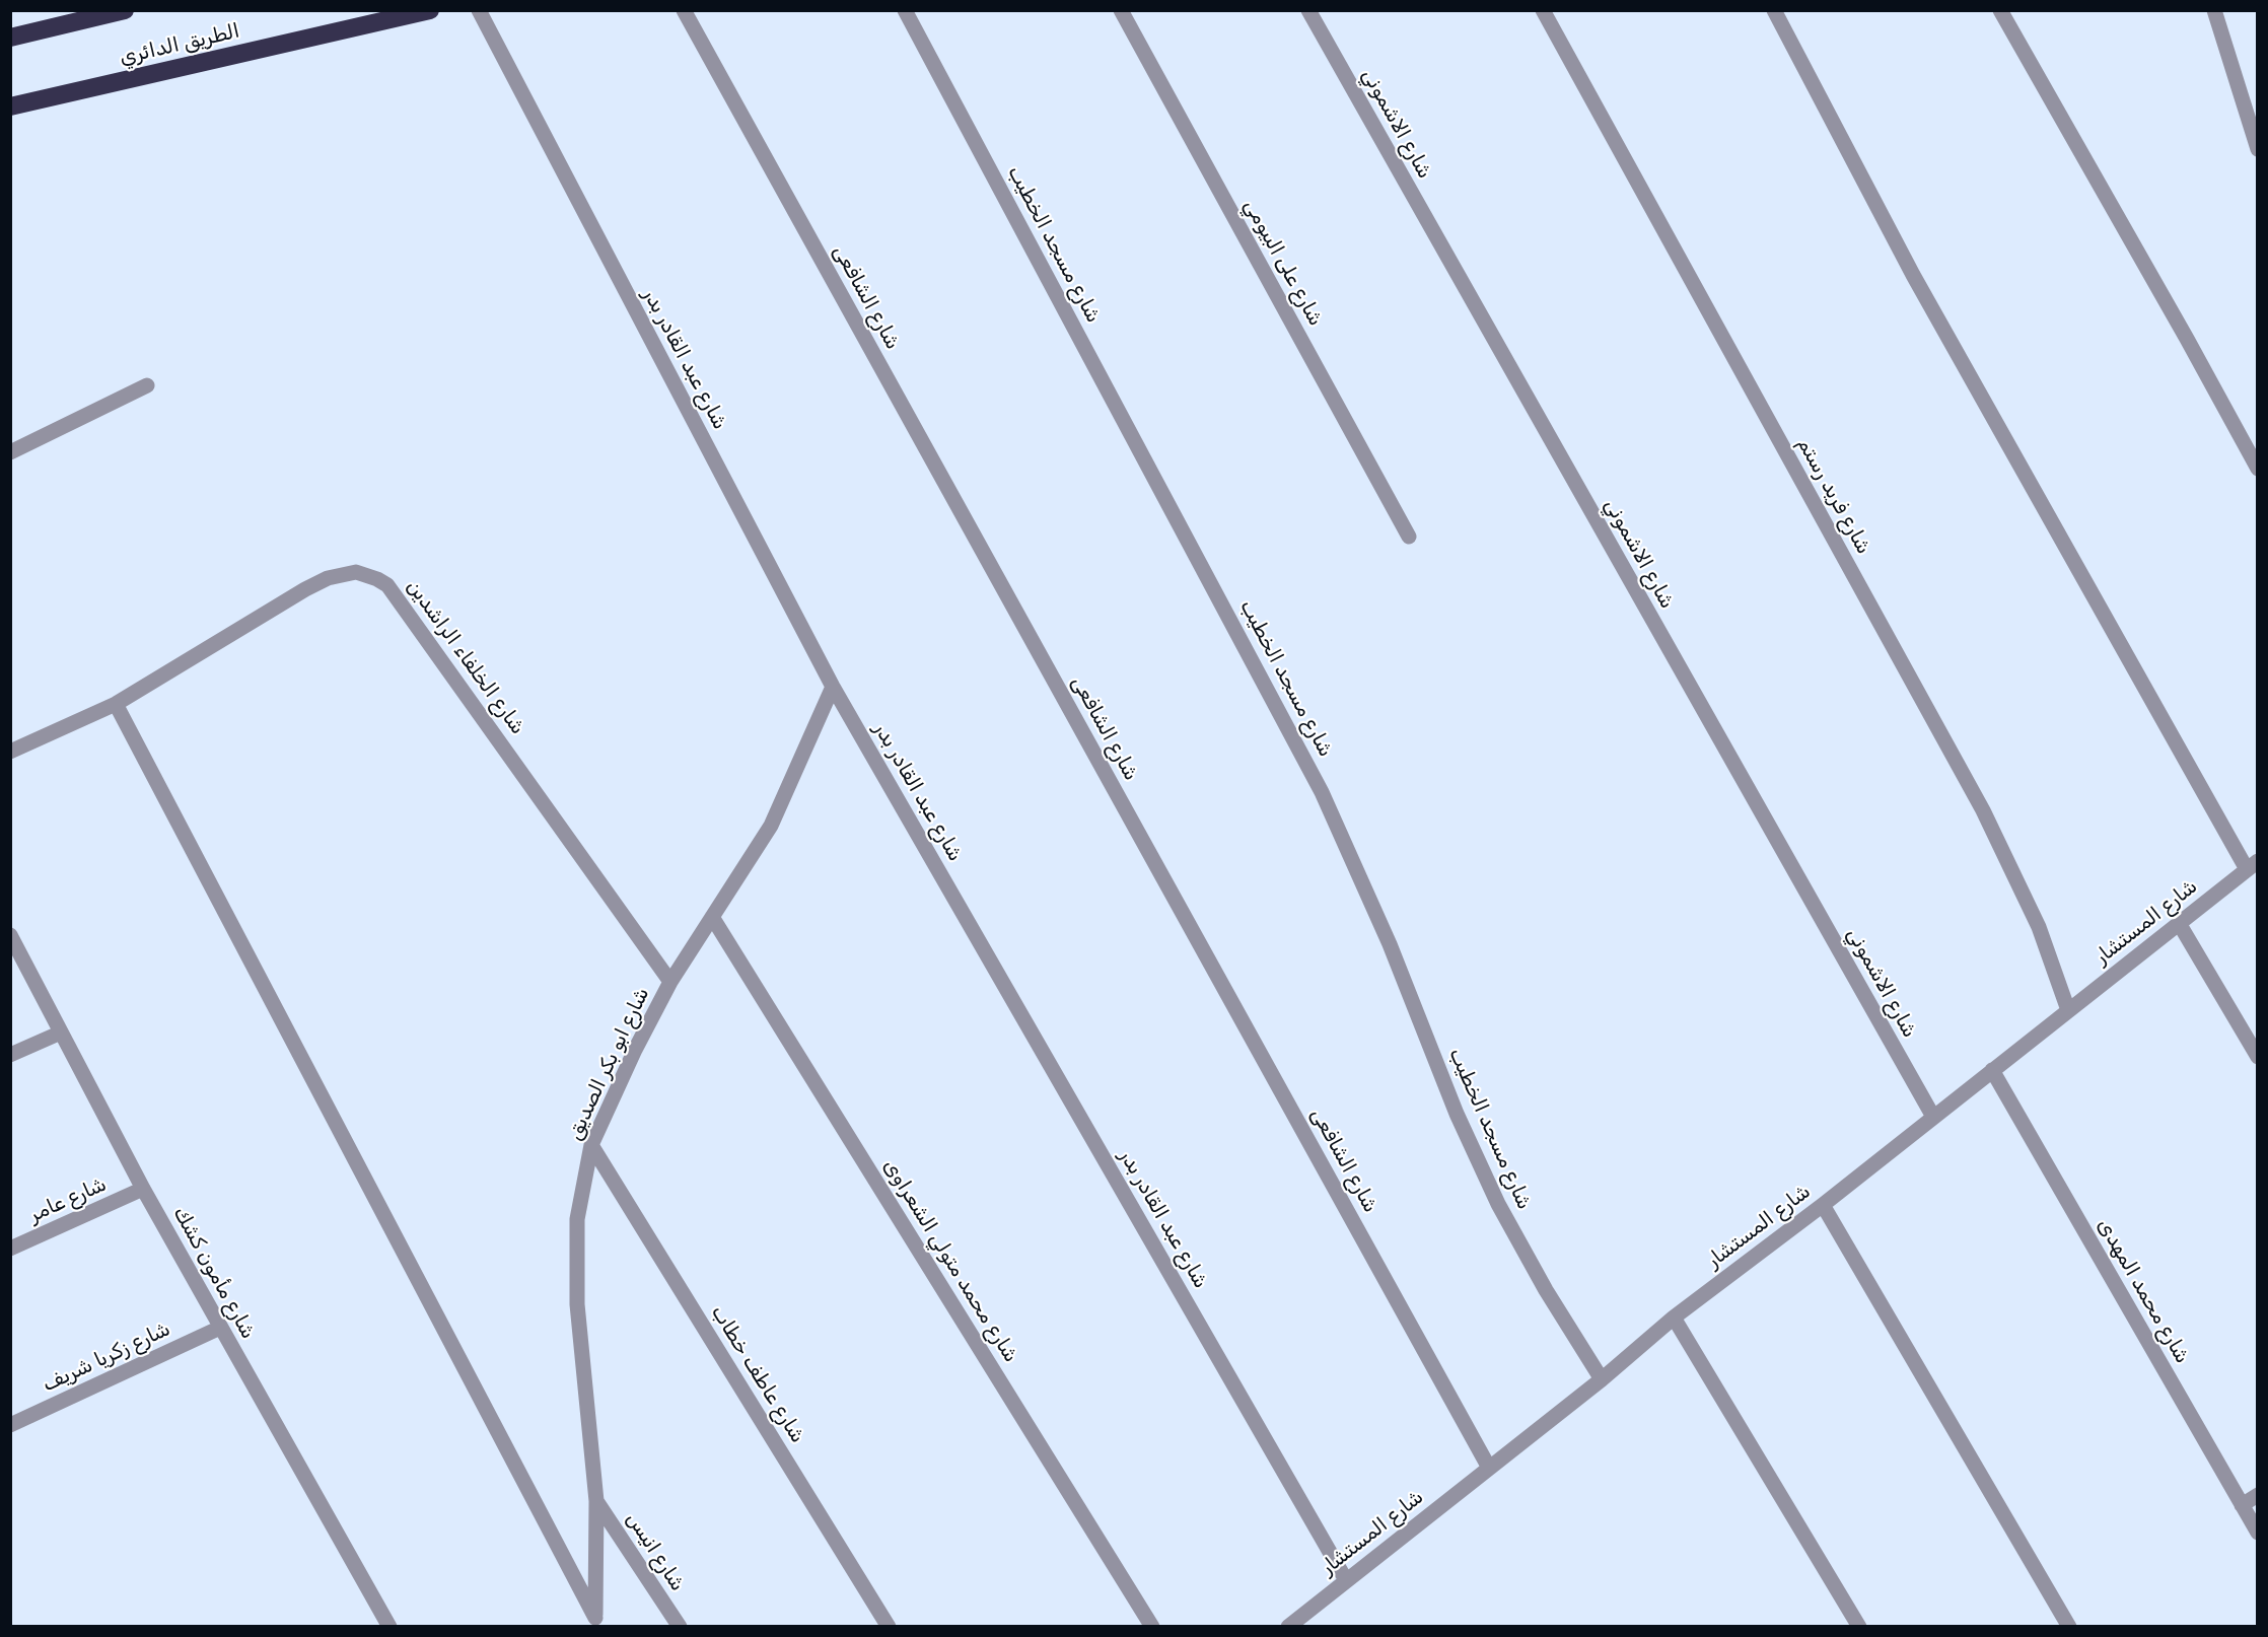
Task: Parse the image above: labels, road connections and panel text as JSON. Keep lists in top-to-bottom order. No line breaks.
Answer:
{"streets":{"highway":["الطريق الدائري"],"street":["شارع الاشموني","شارع مسجد الخطيب","شارع على البيومي","شارع الشافعى","شارع عبد القادر بدر","شارع فريد رستم","شارع الخلفاء الراشدين","شارع المستشار","شارع ابو بكر الصديق","شارع عامر","شارع محمد متولي الشعراوى","شارع مأمون كشك","شارع محمد المهدى","شارع زكريا شريف","شارع عاطف خطاب","شارع انيس"]},"crossings":[["شارع الاشموني","شارع المستشار"],["شارع مسجد الخطيب","شارع المستشار"],["شارع الشافعى","شارع المستشار"],["شارع عبد القادر بدر","شارع المستشار"],["شارع عبد القادر بدر","شارع ابو بكر الصديق"],["شارع فريد رستم","شارع المستشار"],["شارع الخلفاء الراشدين","شارع ابو بكر الصديق"],["شارع المستشار","شارع محمد المهدى"],["شارع ابو بكر الصديق","شارع محمد متولي الشعراوى"],["شارع ابو بكر الصديق","شارع عاطف خطاب"],["شارع ابو بكر الصديق","شارع انيس"],["شارع عامر","شارع مأمون كشك"],["شارع مأمون كشك","شارع زكريا شريف"]]}
